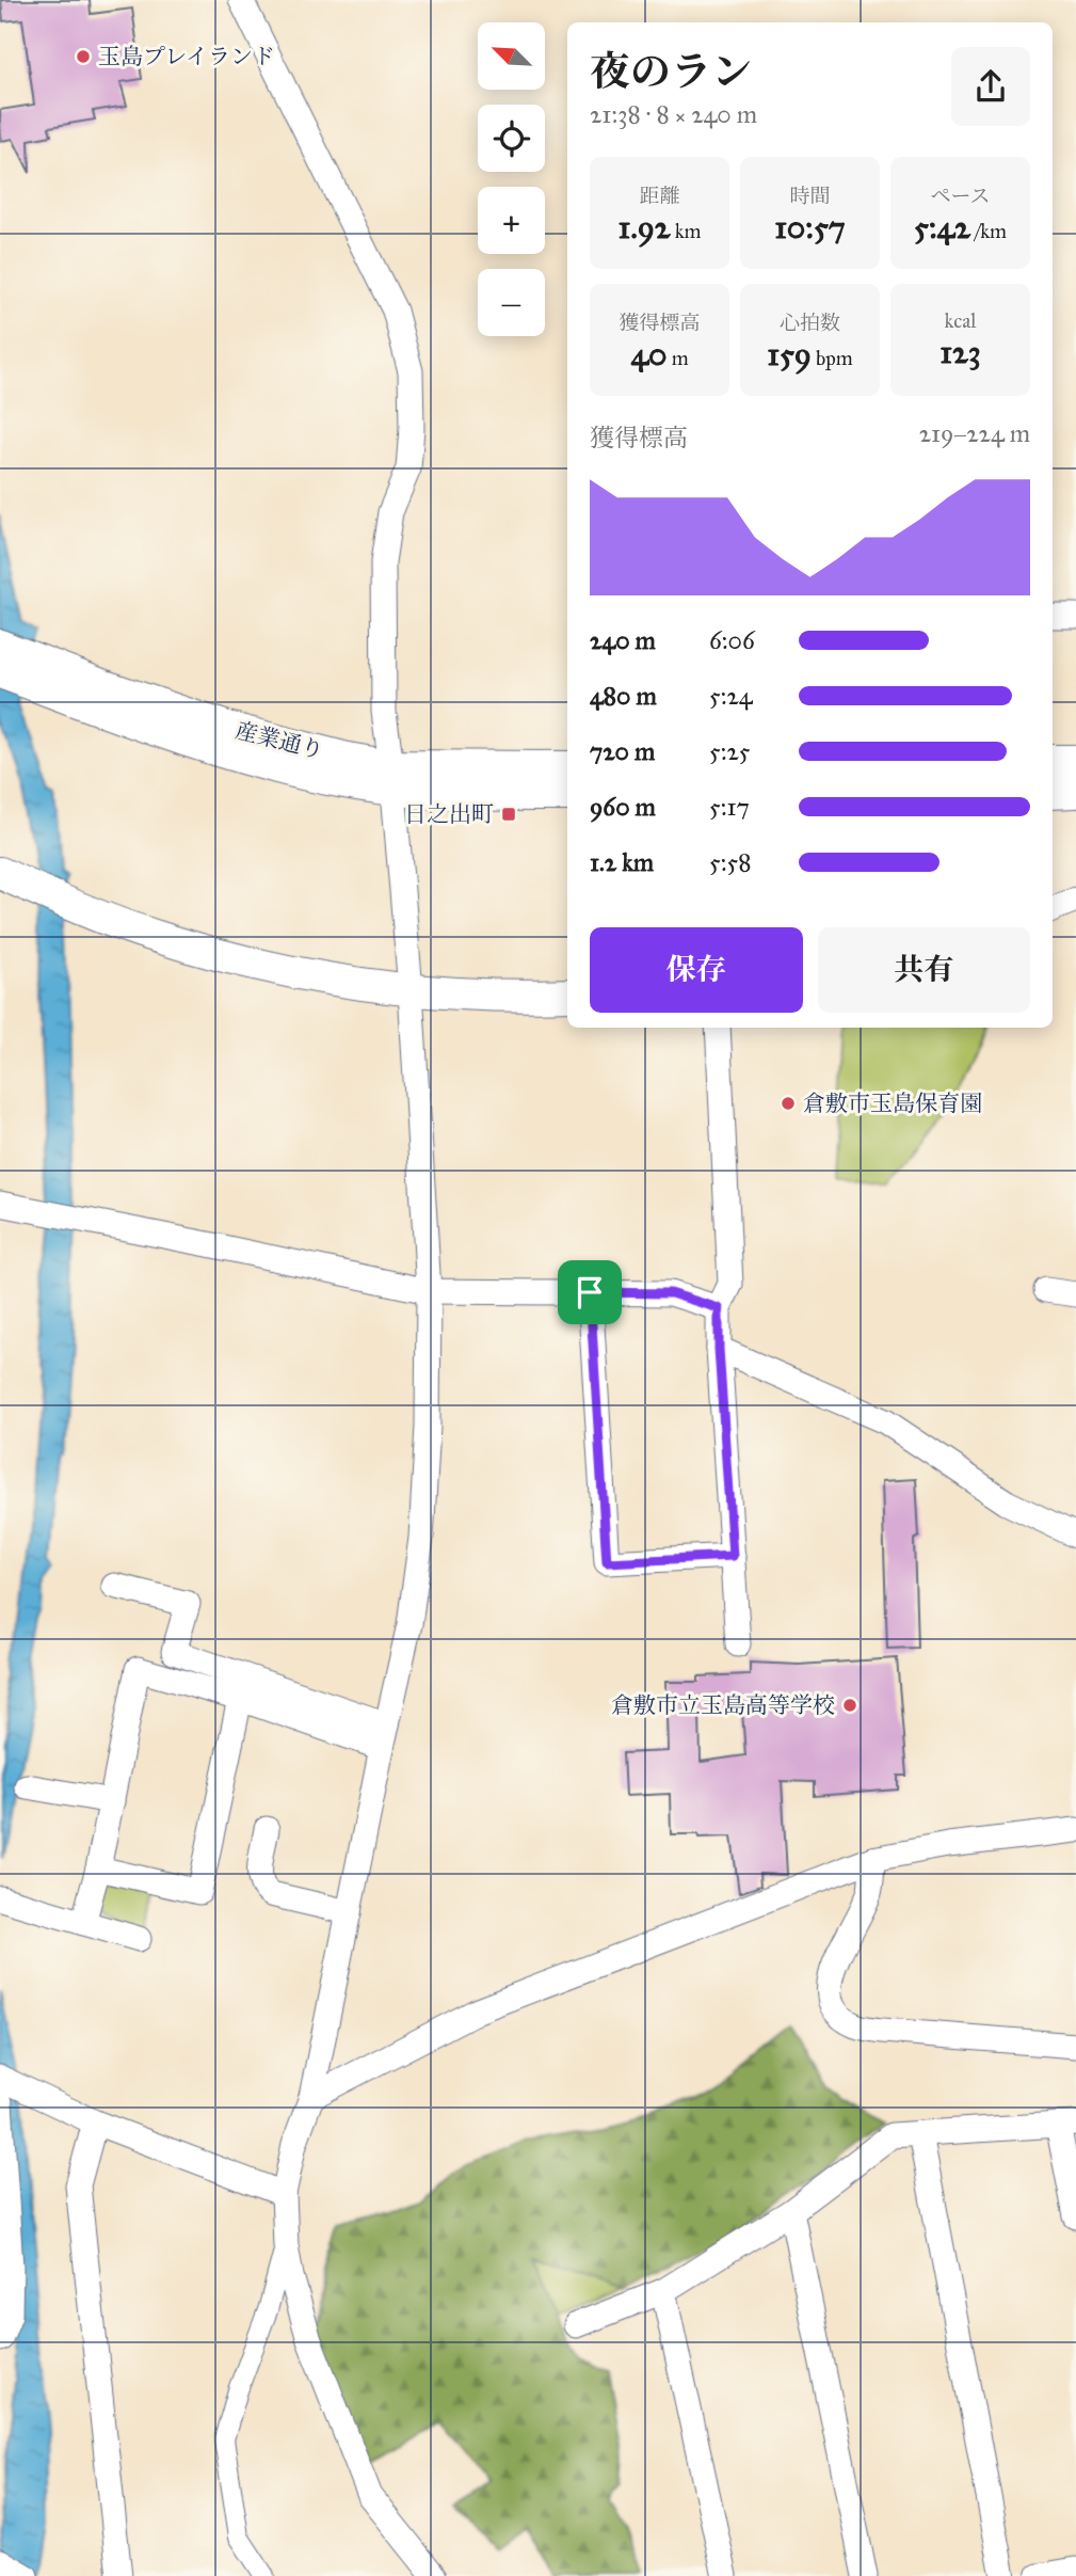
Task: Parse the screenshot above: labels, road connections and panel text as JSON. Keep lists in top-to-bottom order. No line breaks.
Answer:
{"streets":{"street":["産業通り"]},"places":{"other":["玉島プレイランド","倉敷市玉島保育園","倉敷市立玉島高等学校"],"transit":["日之出町"]},"north":"top left","page":{"map_buttons":["+","−"],"heading":["夜のラン","21:38 · 8 × 240 m"],"stats":[["距離","1.92 km"],["時間","10:57"],["ペース","5:42 /km"],["獲得標高","40 m"],["心拍数","159 bpm"],["kcal","123"]],"chart":["獲得標高","219–224 m"],"list":[{"name":"240 m","note":"6:06"},{"name":"480 m","note":"5:24"},{"name":"720 m","note":"5:25"},{"name":"960 m","note":"5:17"},{"name":"1.2 km","note":"5:58"}],"buttons":["保存","共有"]}}
